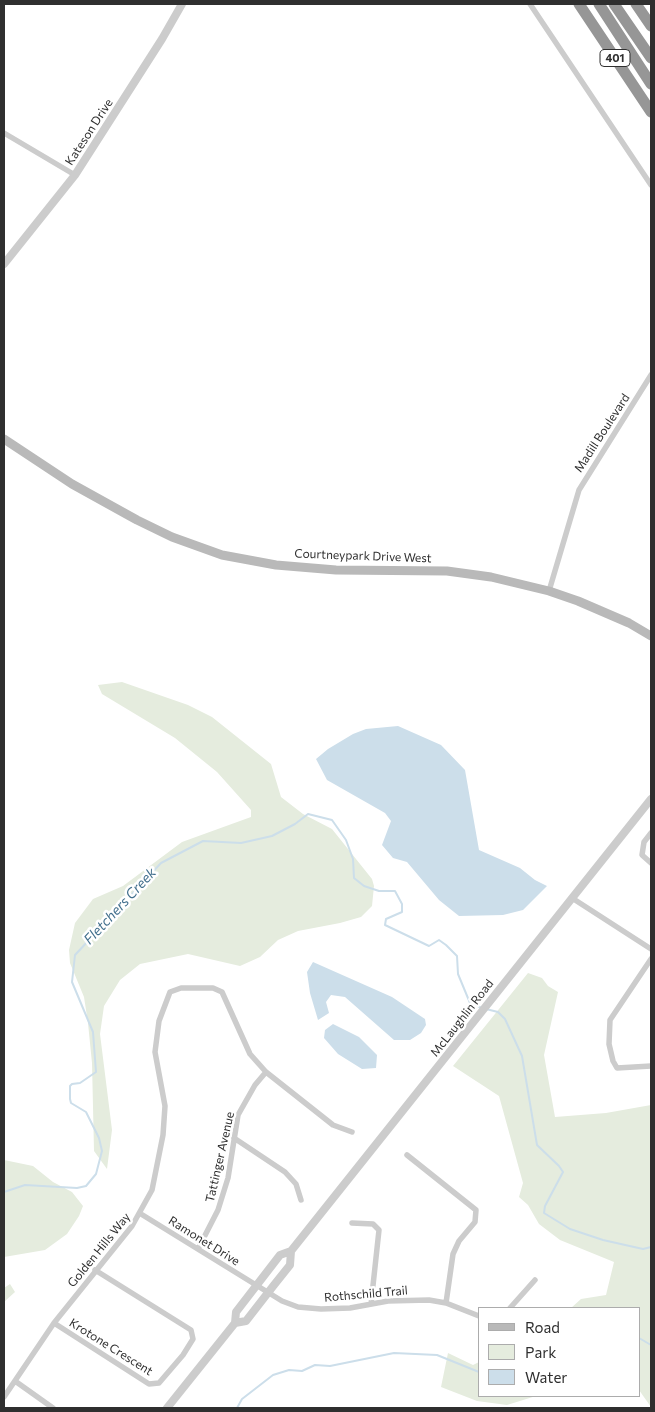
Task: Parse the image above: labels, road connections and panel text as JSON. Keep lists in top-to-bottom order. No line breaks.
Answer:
{"streets":{"highway":["401"],"main road":["Courtneypark Drive West"],"street":["Kateson Drive","Madill Boulevard","McLaughlin Road","Tattinger Avenue","Ramonet Drive","Golden Hills Way","Rothschild Trail","Krotone Crescent"]},"crossings":[["Madill Boulevard","Courtneypark Drive West"],["McLaughlin Road","Ramonet Drive"],["McLaughlin Road","Rothschild Trail"],["Tattinger Avenue","Ramonet Drive"],["Tattinger Avenue","Golden Hills Way"],["Ramonet Drive","Golden Hills Way"],["Ramonet Drive","Rothschild Trail"],["Golden Hills Way","Krotone Crescent"]],"water":["Fletchers Creek"],"legend":["Road","Park","Water"]}
